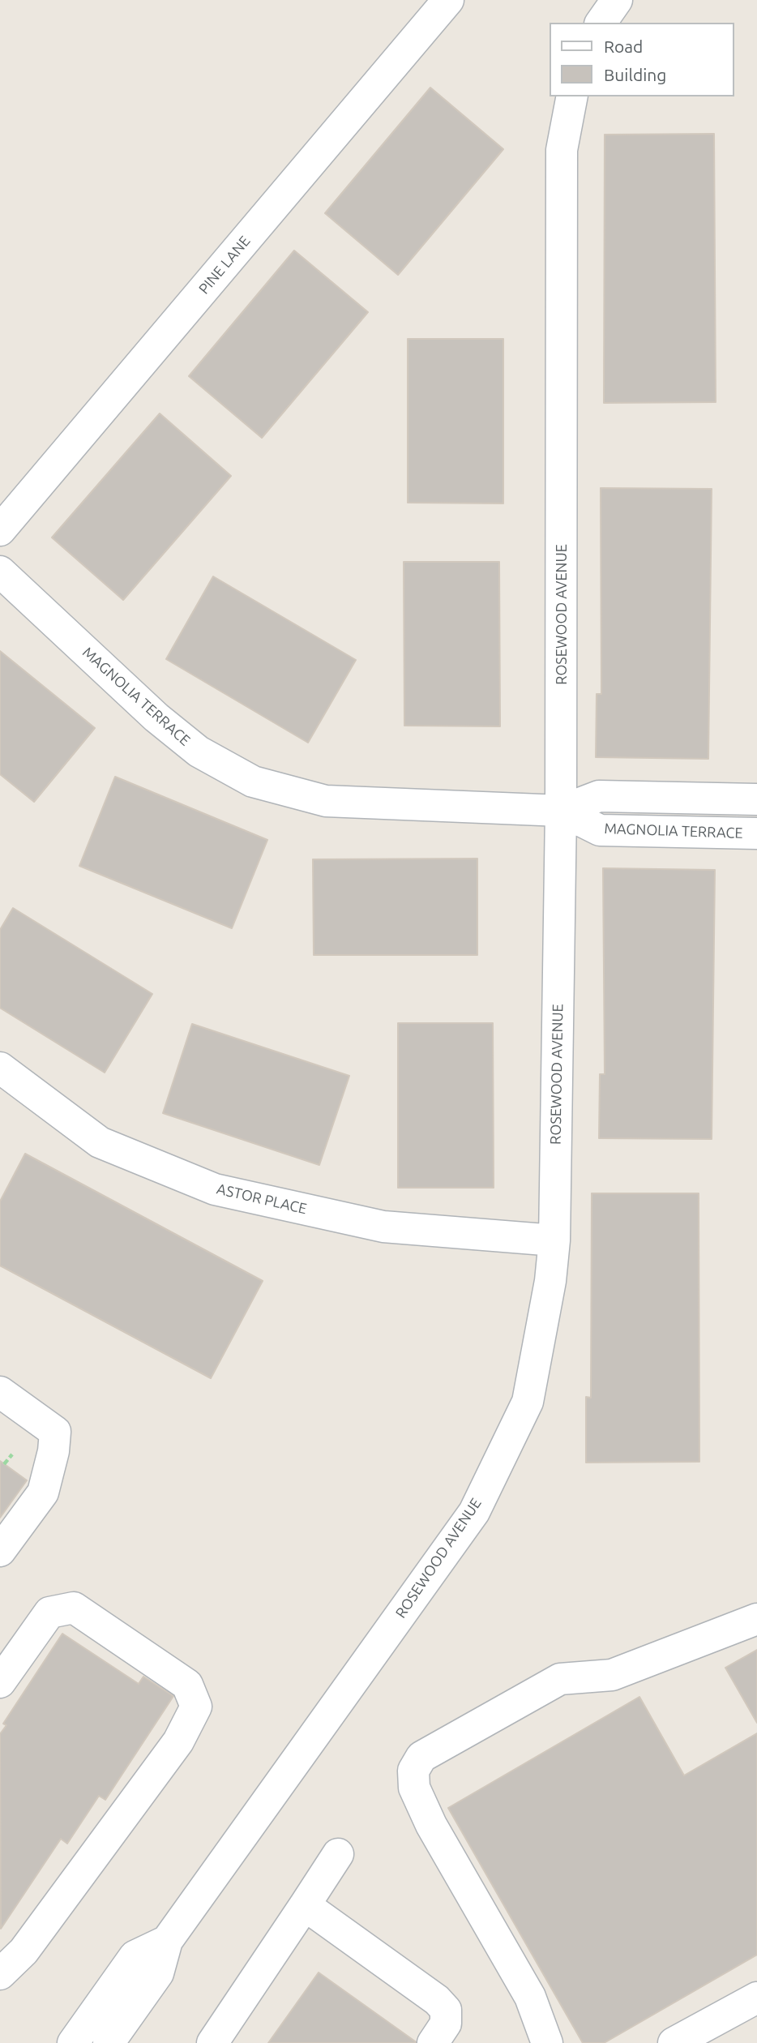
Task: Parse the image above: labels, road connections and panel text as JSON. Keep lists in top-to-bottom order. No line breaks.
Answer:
{"streets":{"street":["PINE LANE","ROSEWOOD AVENUE","MAGNOLIA TERRACE","ASTOR PLACE"]},"crossings":[["ROSEWOOD AVENUE","MAGNOLIA TERRACE"],["ROSEWOOD AVENUE","ASTOR PLACE"]],"legend":["Road","Building"]}
